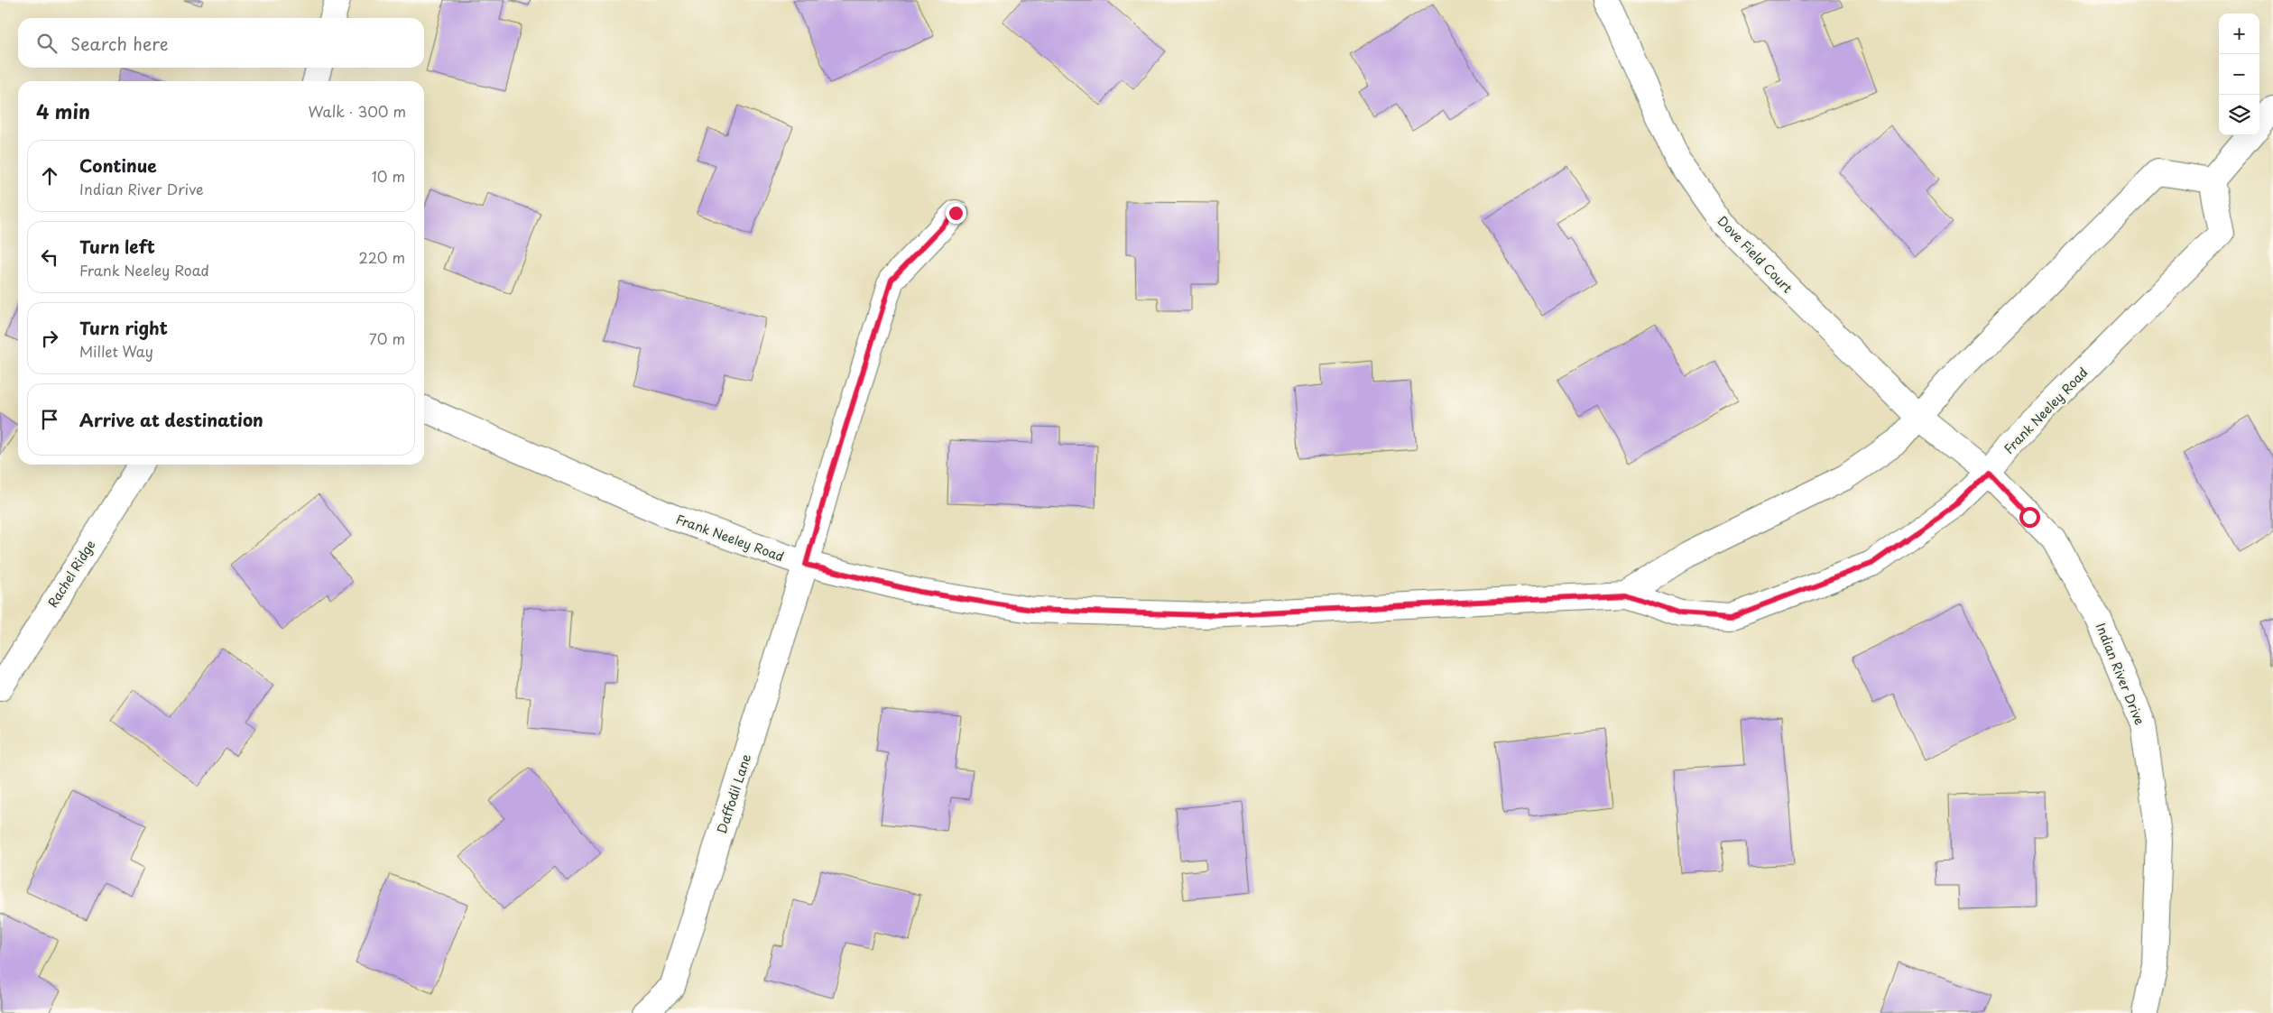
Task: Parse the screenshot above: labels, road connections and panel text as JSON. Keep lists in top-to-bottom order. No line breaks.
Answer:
{"streets":{"street":["Dove Field Court","Frank Neeley Road","Rachel Ridge","Indian River Drive","Daffodil Lane"]},"crossings":[["Dove Field Court","Frank Neeley Road"],["Dove Field Court","Indian River Drive"],["Frank Neeley Road","Indian River Drive"],["Frank Neeley Road","Daffodil Lane"]],"page":{"map_buttons":["+","−"],"search":"Search here","heading":["4 min","Walk · 300 m"],"list":[["Continue","Indian River Drive","10 m"],["Turn left","Frank Neeley Road","220 m"],["Turn right","Millet Way","70 m"],"Arrive at destination"]}}
